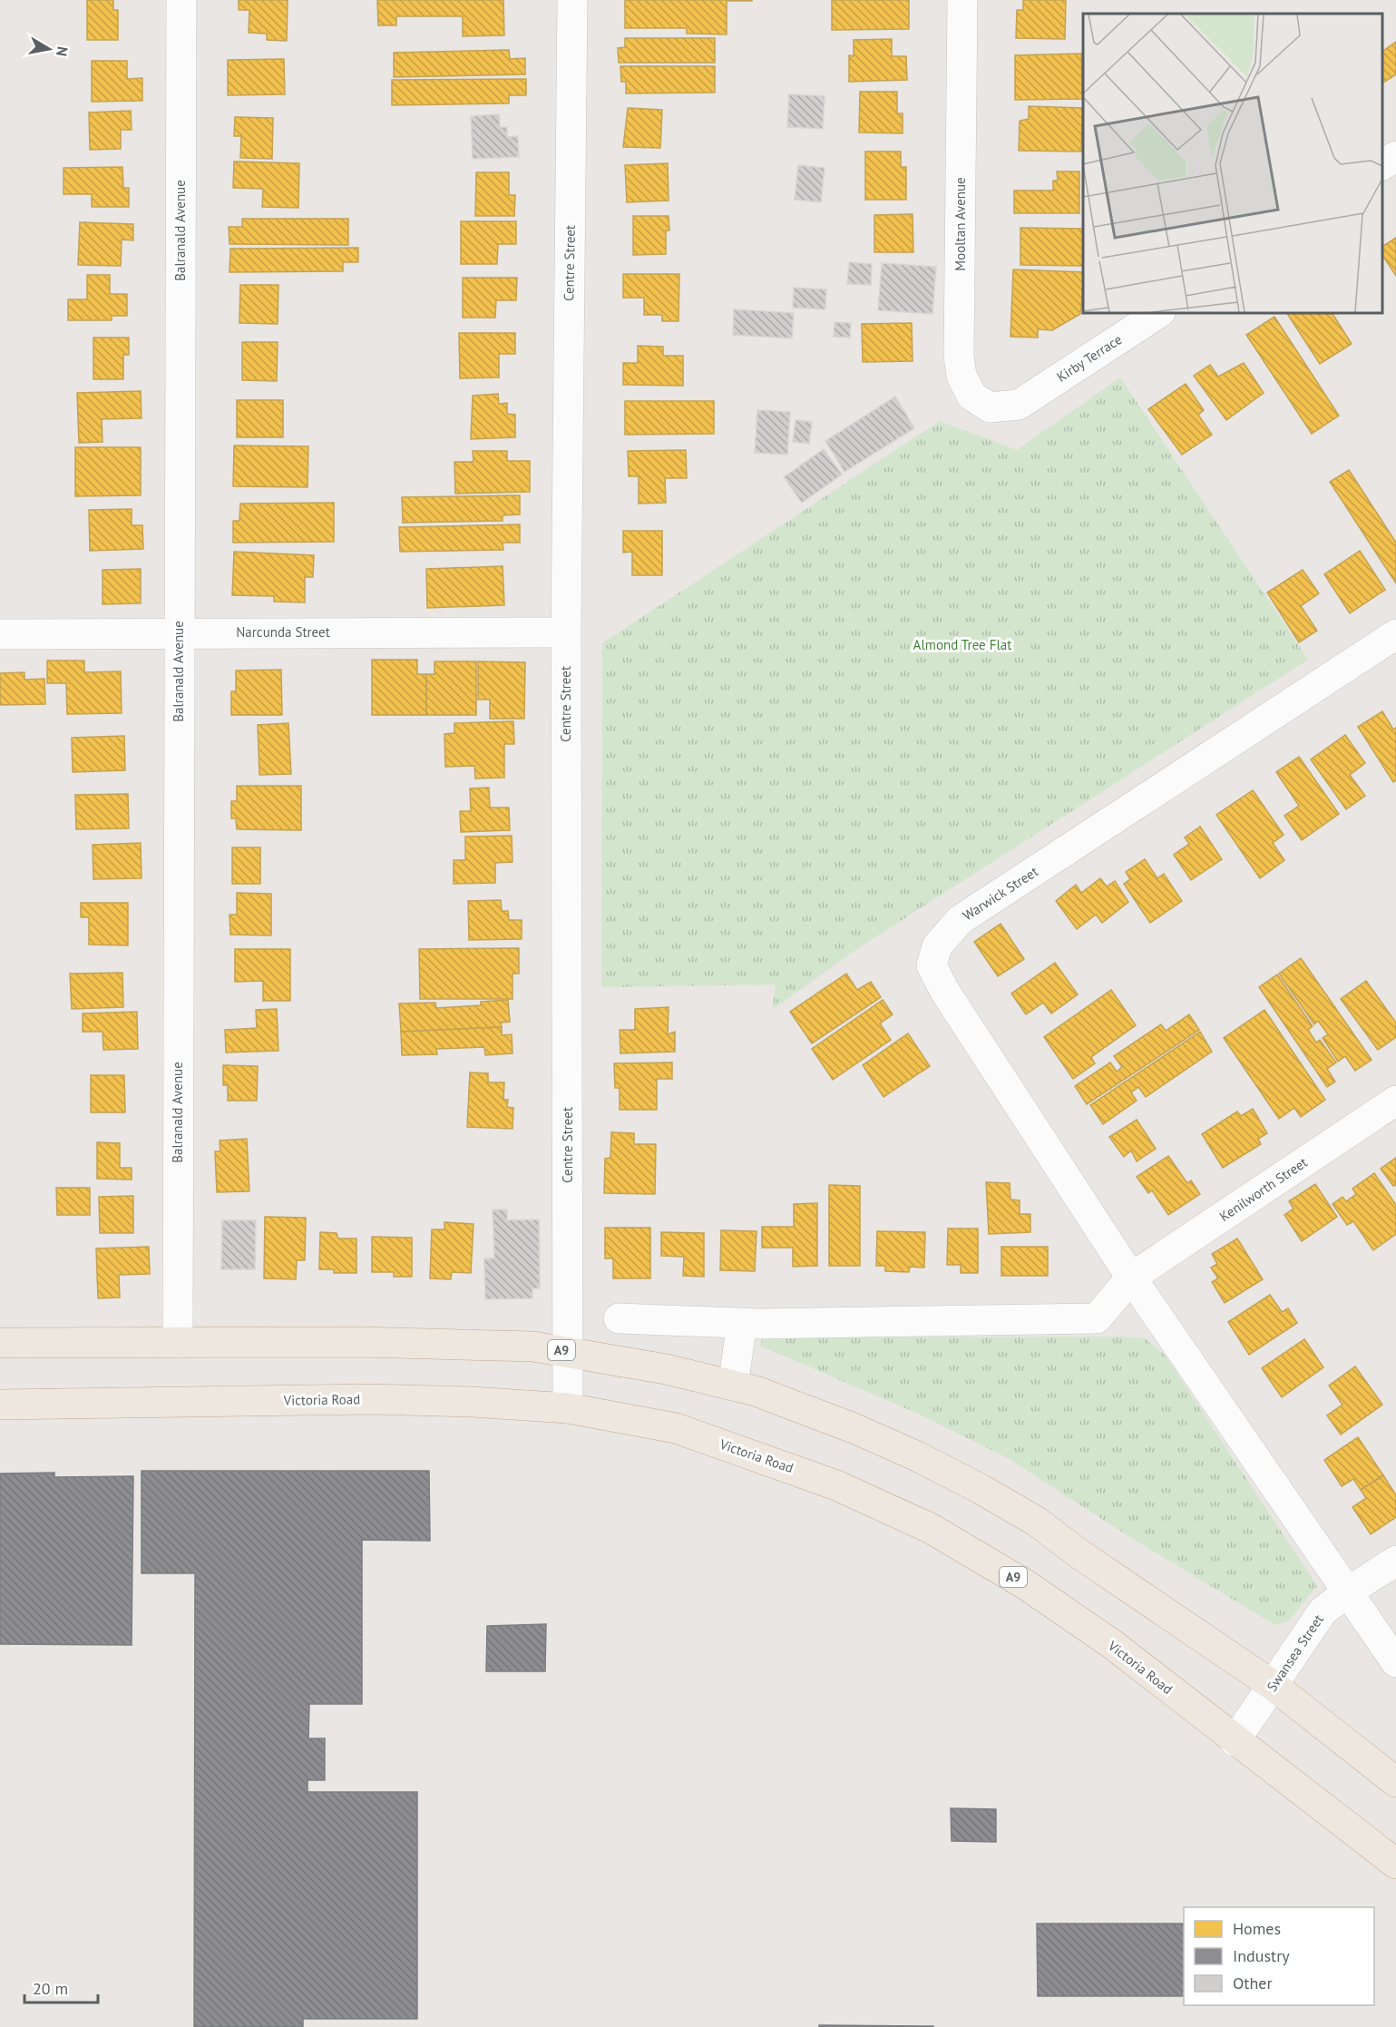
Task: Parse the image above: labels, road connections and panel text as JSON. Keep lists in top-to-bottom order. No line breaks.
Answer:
{"streets":{"highway":["A9","Victoria Road"],"street":["Mooltan Avenue","Balranald Avenue","Centre Street","Kirby Terrace","Narcunda Street","Warwick Street","Kenilworth Street","Swansea Street"]},"crossings":[["Mooltan Avenue","Kirby Terrace"],["Balranald Avenue","Narcunda Street"],["Balranald Avenue","A9"],["Centre Street","Narcunda Street"],["Centre Street","A9"],["Centre Street","Victoria Road"],["Warwick Street","Kenilworth Street"],["A9","Swansea Street"],["Victoria Road","Swansea Street"]],"parks":["Almond Tree Flat"],"legend":["Homes","Industry","Other"],"scale_bar":"20 m","north":"right"}
